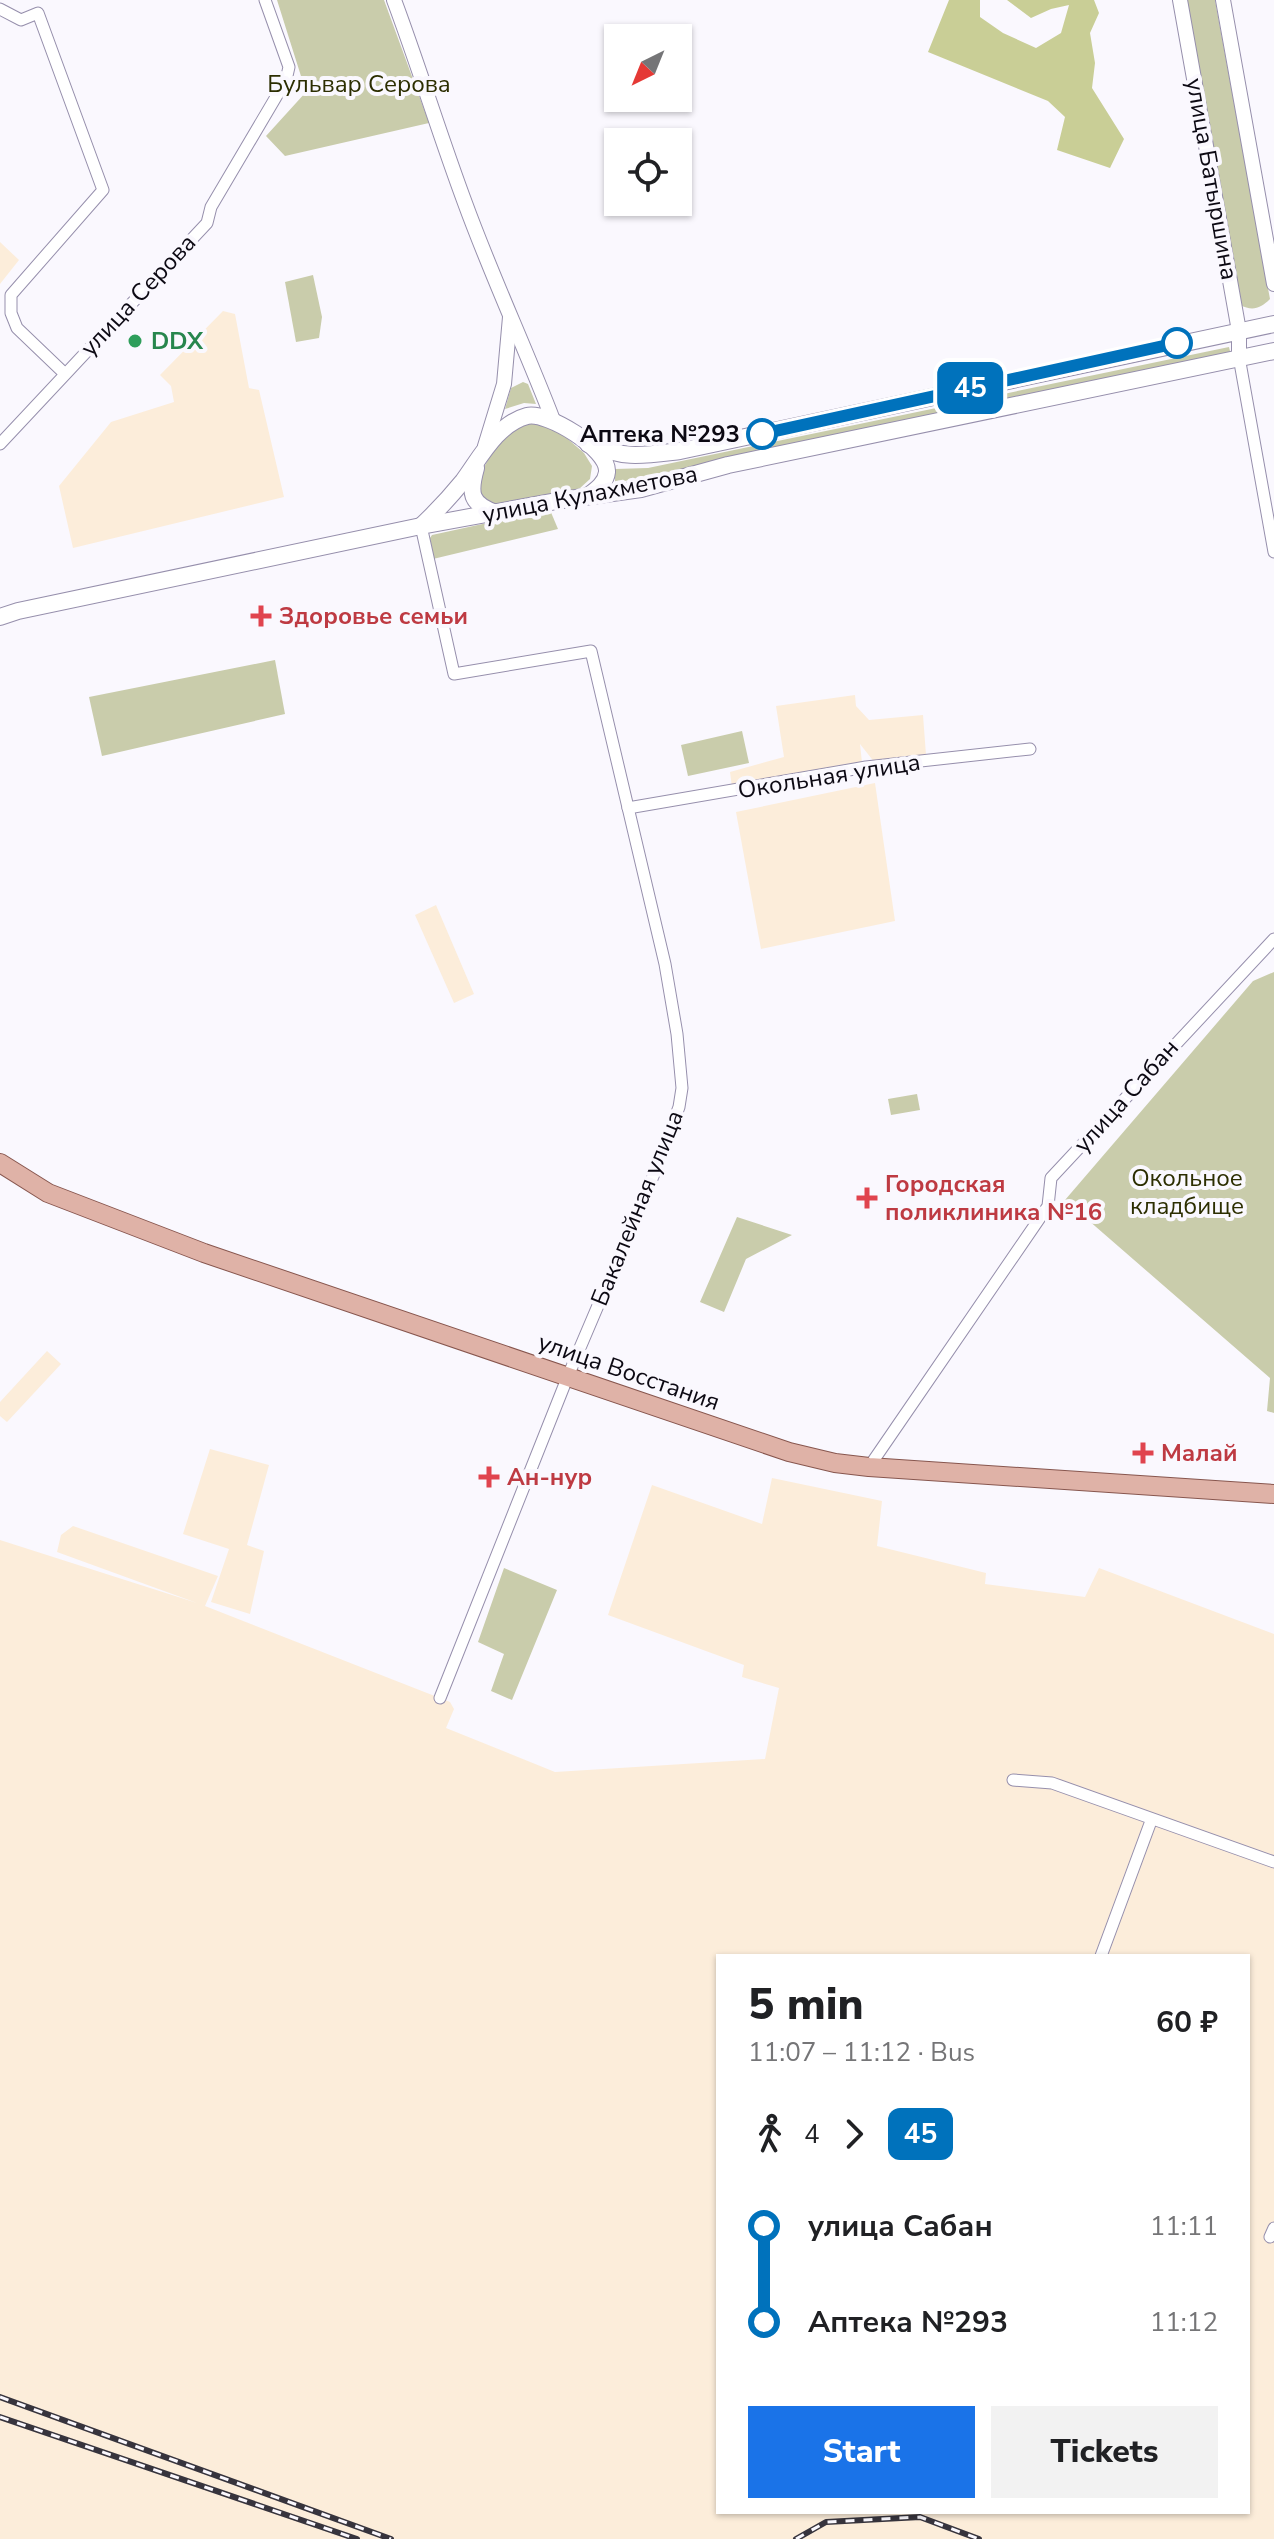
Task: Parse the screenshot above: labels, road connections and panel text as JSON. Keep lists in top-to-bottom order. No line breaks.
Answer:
{"streets":{"main road":["улица Кулахметова","улица Восстания"],"street":["улица Батыршина","улица Серова","Окольная улица","улица Сабан","Бакалейная улица"]},"crossings":[["улица Батыршина","улица Кулахметова"],["улица Кулахметова","Бакалейная улица"],["Окольная улица","Бакалейная улица"],["улица Сабан","улица Восстания"],["Бакалейная улица","улица Восстания"]],"parks":["Бульвар Серова","Окольное кладбище"],"places":{"other":["DDX","Аптека №293"],"health":["Здоровье семьи","Городская поликлиника №16","Малай","Ан-нур"]},"lines":["bus line 45"],"north":"bottom left","page":{"on_map":"45","heading":["5 min","11:07 – 11:12 · Bus","60 ₽"],"legs":["4","45"],"list":[{"name":"улица Сабан","value":"11:11"},{"name":"Аптека №293","value":"11:12"}],"buttons":["Start","Tickets"]}}
